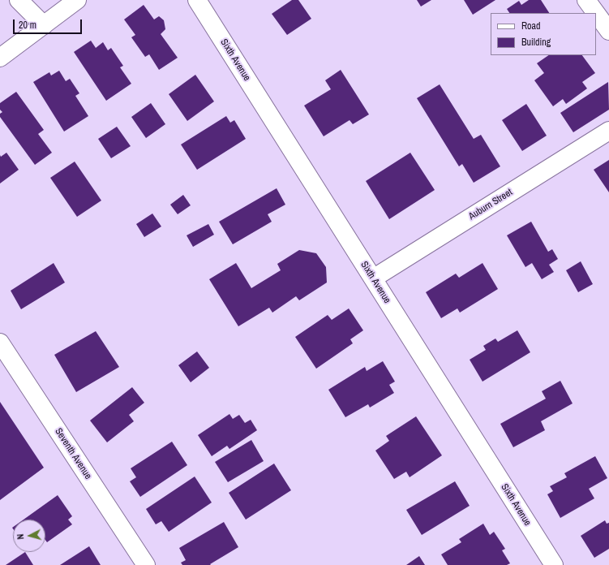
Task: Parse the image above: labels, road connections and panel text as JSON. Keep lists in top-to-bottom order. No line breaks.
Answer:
{"streets":{"street":["Sixth Avenue","Auburn Street","Seventh Avenue"]},"crossings":[["Sixth Avenue","Auburn Street"]],"legend":["Road","Building"],"scale_bar":"20 m","north":"left"}
